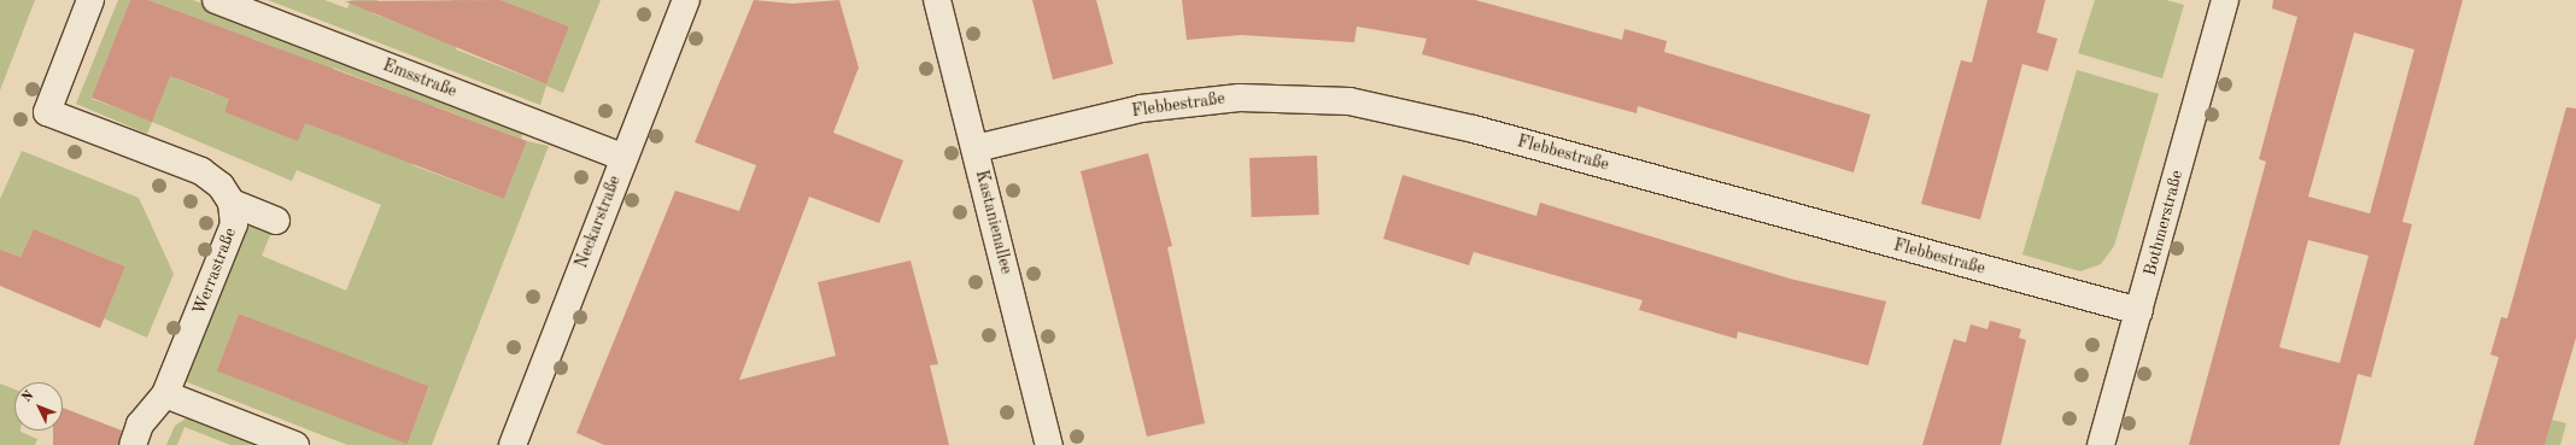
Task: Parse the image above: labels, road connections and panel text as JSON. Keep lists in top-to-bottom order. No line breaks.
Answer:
{"streets":{"street":["Emsstraße","Flebbestraße","Neckarstraße","Kastanienallee","Bothmerstraße","Werrastraße"]},"crossings":[["Emsstraße","Neckarstraße"],["Flebbestraße","Kastanienallee"],["Flebbestraße","Bothmerstraße"]],"north":"top left"}
